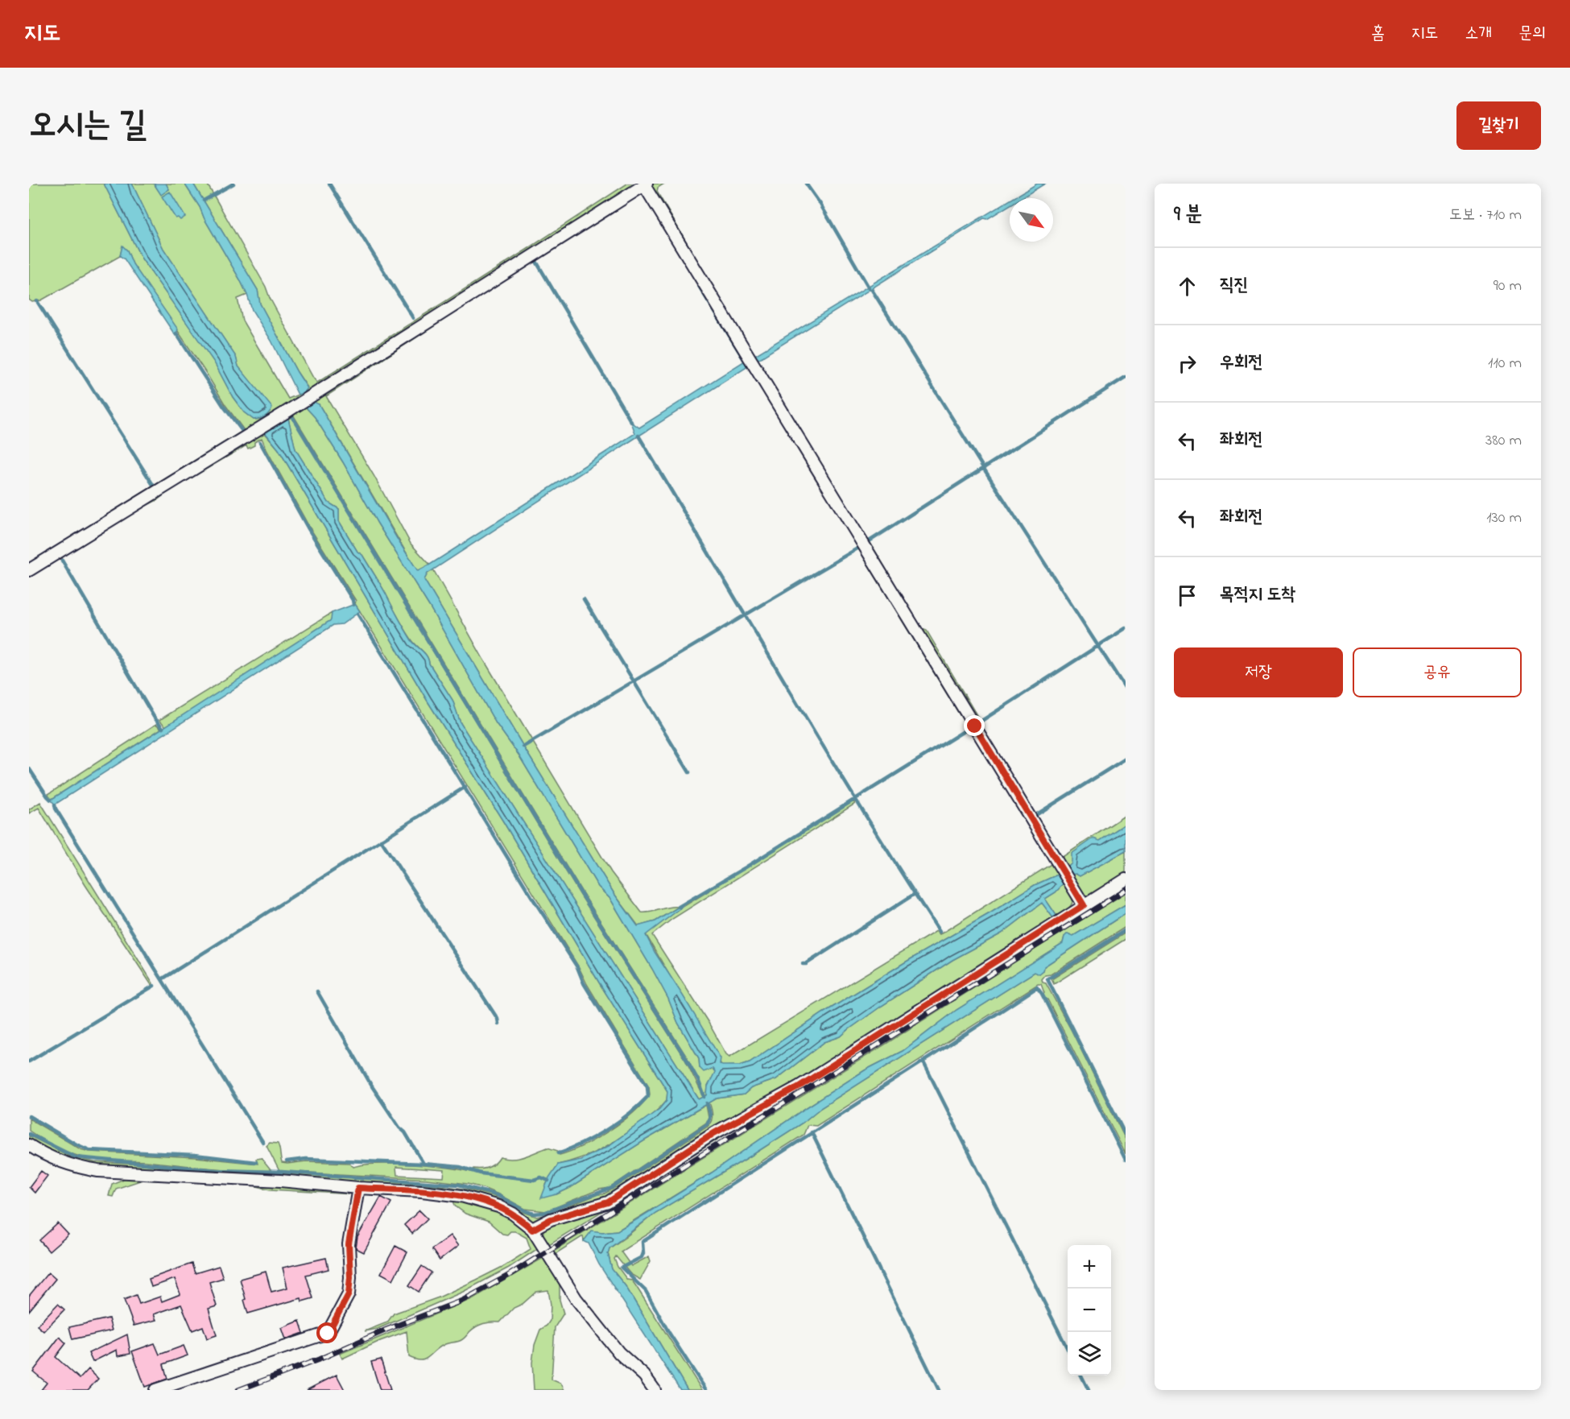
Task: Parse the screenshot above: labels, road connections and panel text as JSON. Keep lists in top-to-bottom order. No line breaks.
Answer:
{"north":"bottom right","page":{"header":"지도","nav":["홈","지도","소개","문의"],"title":"오시는 길","buttons":["길찾기",["저장","공유"]],"heading":["9 분","도보 · 710 m"],"list":[["직진","90 m"],["우회전","110 m"],["좌회전","380 m"],["좌회전","130 m"],"목적지 도착"],"map_buttons":["+","−"]}}
